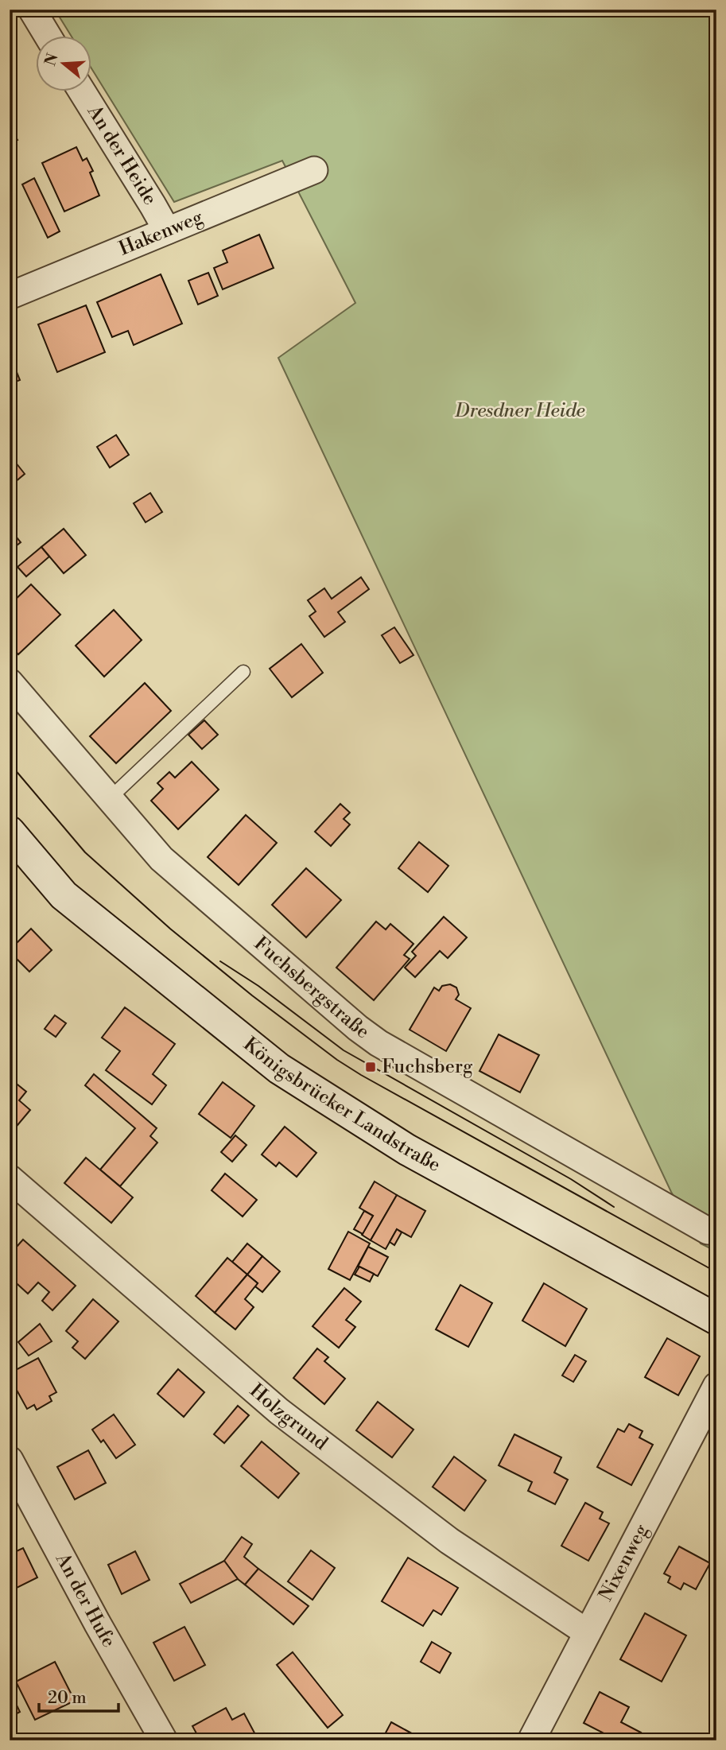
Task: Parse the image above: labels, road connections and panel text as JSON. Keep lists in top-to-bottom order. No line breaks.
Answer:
{"streets":{"main road":["Königsbrücker Landstraße"],"street":["An der Heide","Hakenweg","Fuchsbergstraße","Holzgrund","Nixenweg","An der Hufe"]},"crossings":[["An der Heide","Hakenweg"],["Holzgrund","Nixenweg"]],"parks":["Dresdner Heide"],"places":{"transit":["Fuchsberg"]},"scale_bar":"20 m","north":"left"}
